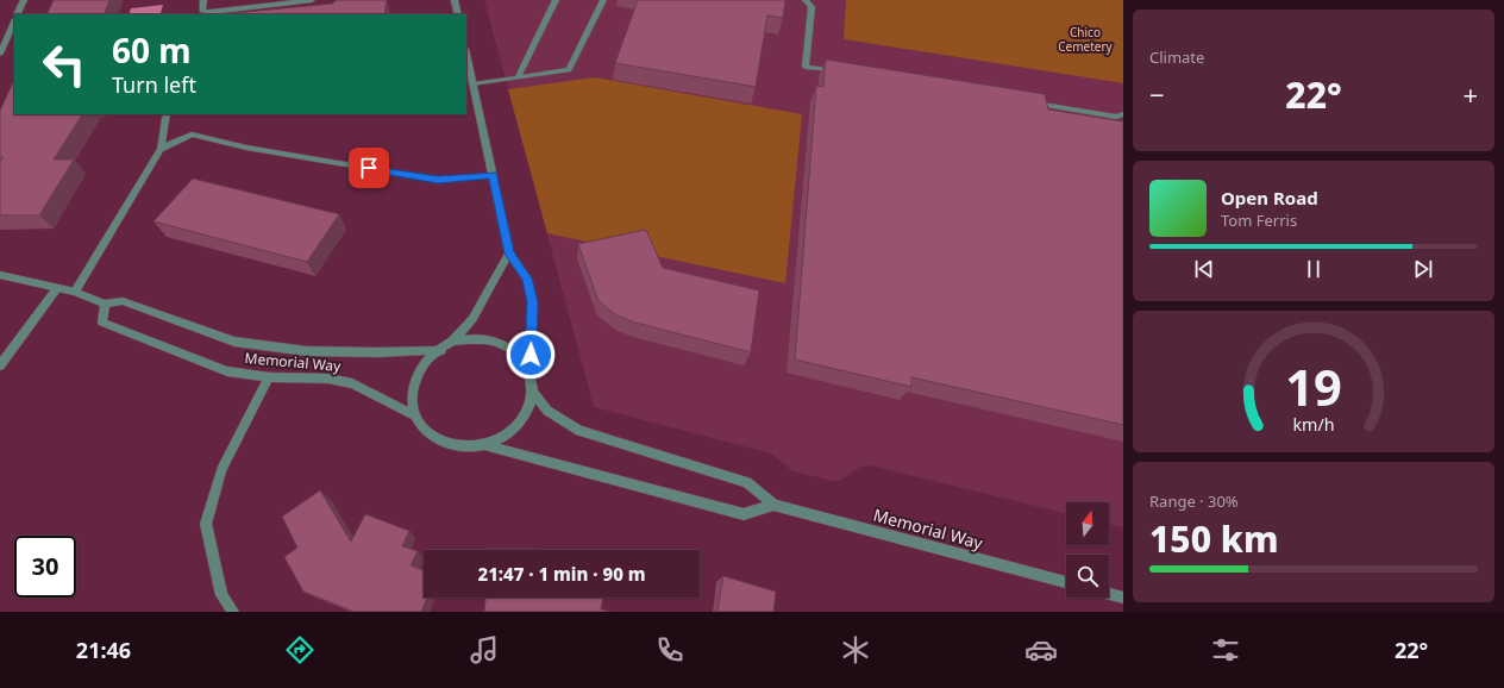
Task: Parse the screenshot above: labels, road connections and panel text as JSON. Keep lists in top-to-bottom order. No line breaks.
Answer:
{"streets":{"street":["Memorial Way"]},"parks":["Chico Cemetery"],"north":"top","page":{"tile":["Climate",["Range · 30%","150 km"]],"turn":["60 m","Turn left"],"heat":["−","22°","+"],"song":["Open Road","Tom Ferris"],"limit":"30","trip":"21:47 · 1 min · 90 m","tabs":["21:46","22°"],"gauge":["19","km/h"]}}
